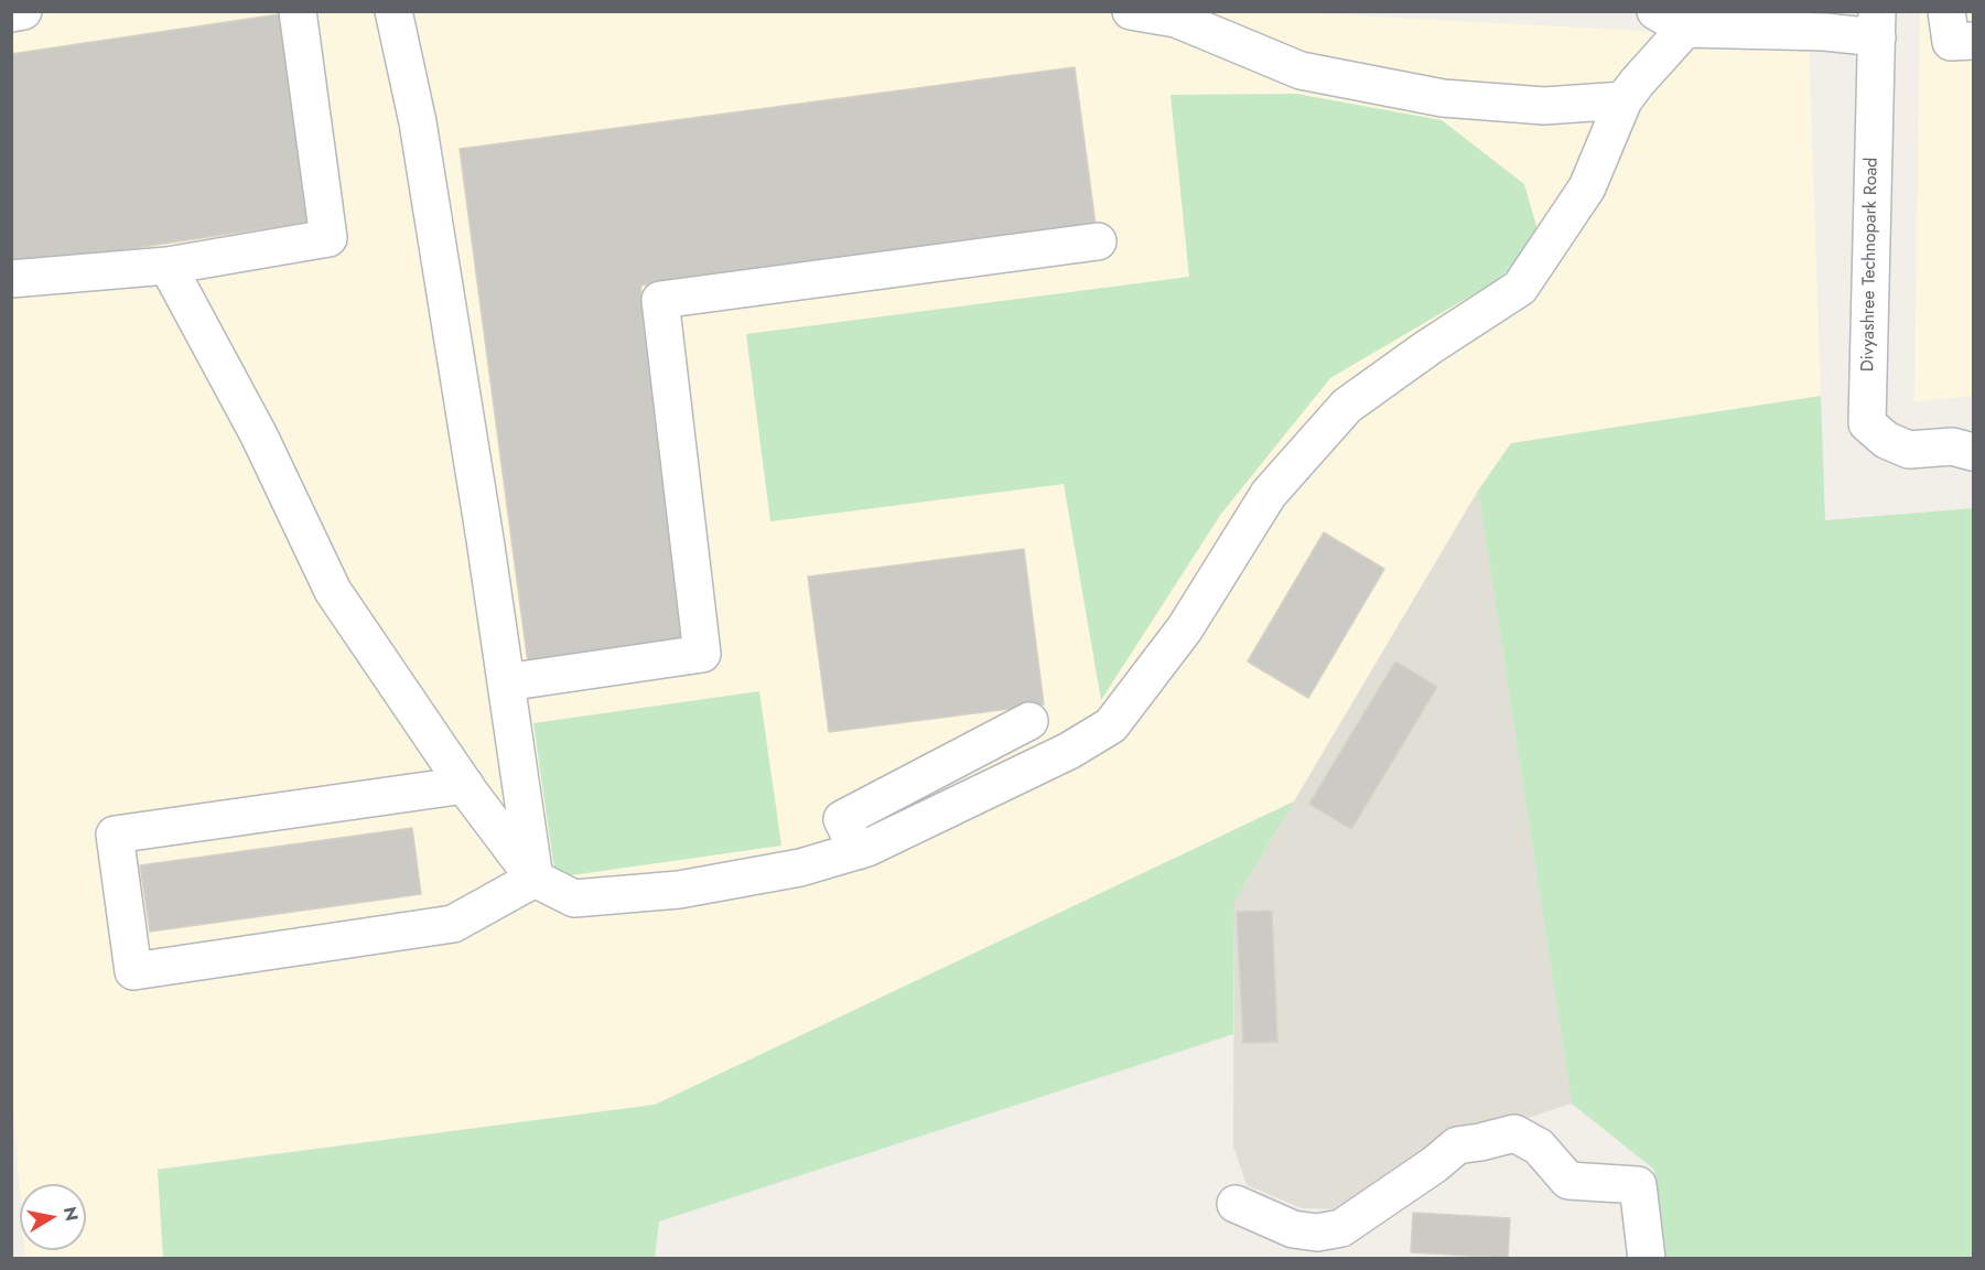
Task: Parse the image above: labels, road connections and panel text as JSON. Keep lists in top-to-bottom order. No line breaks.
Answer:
{"streets":{"street":["Divyashree Technopark Road"]},"north":"right"}
